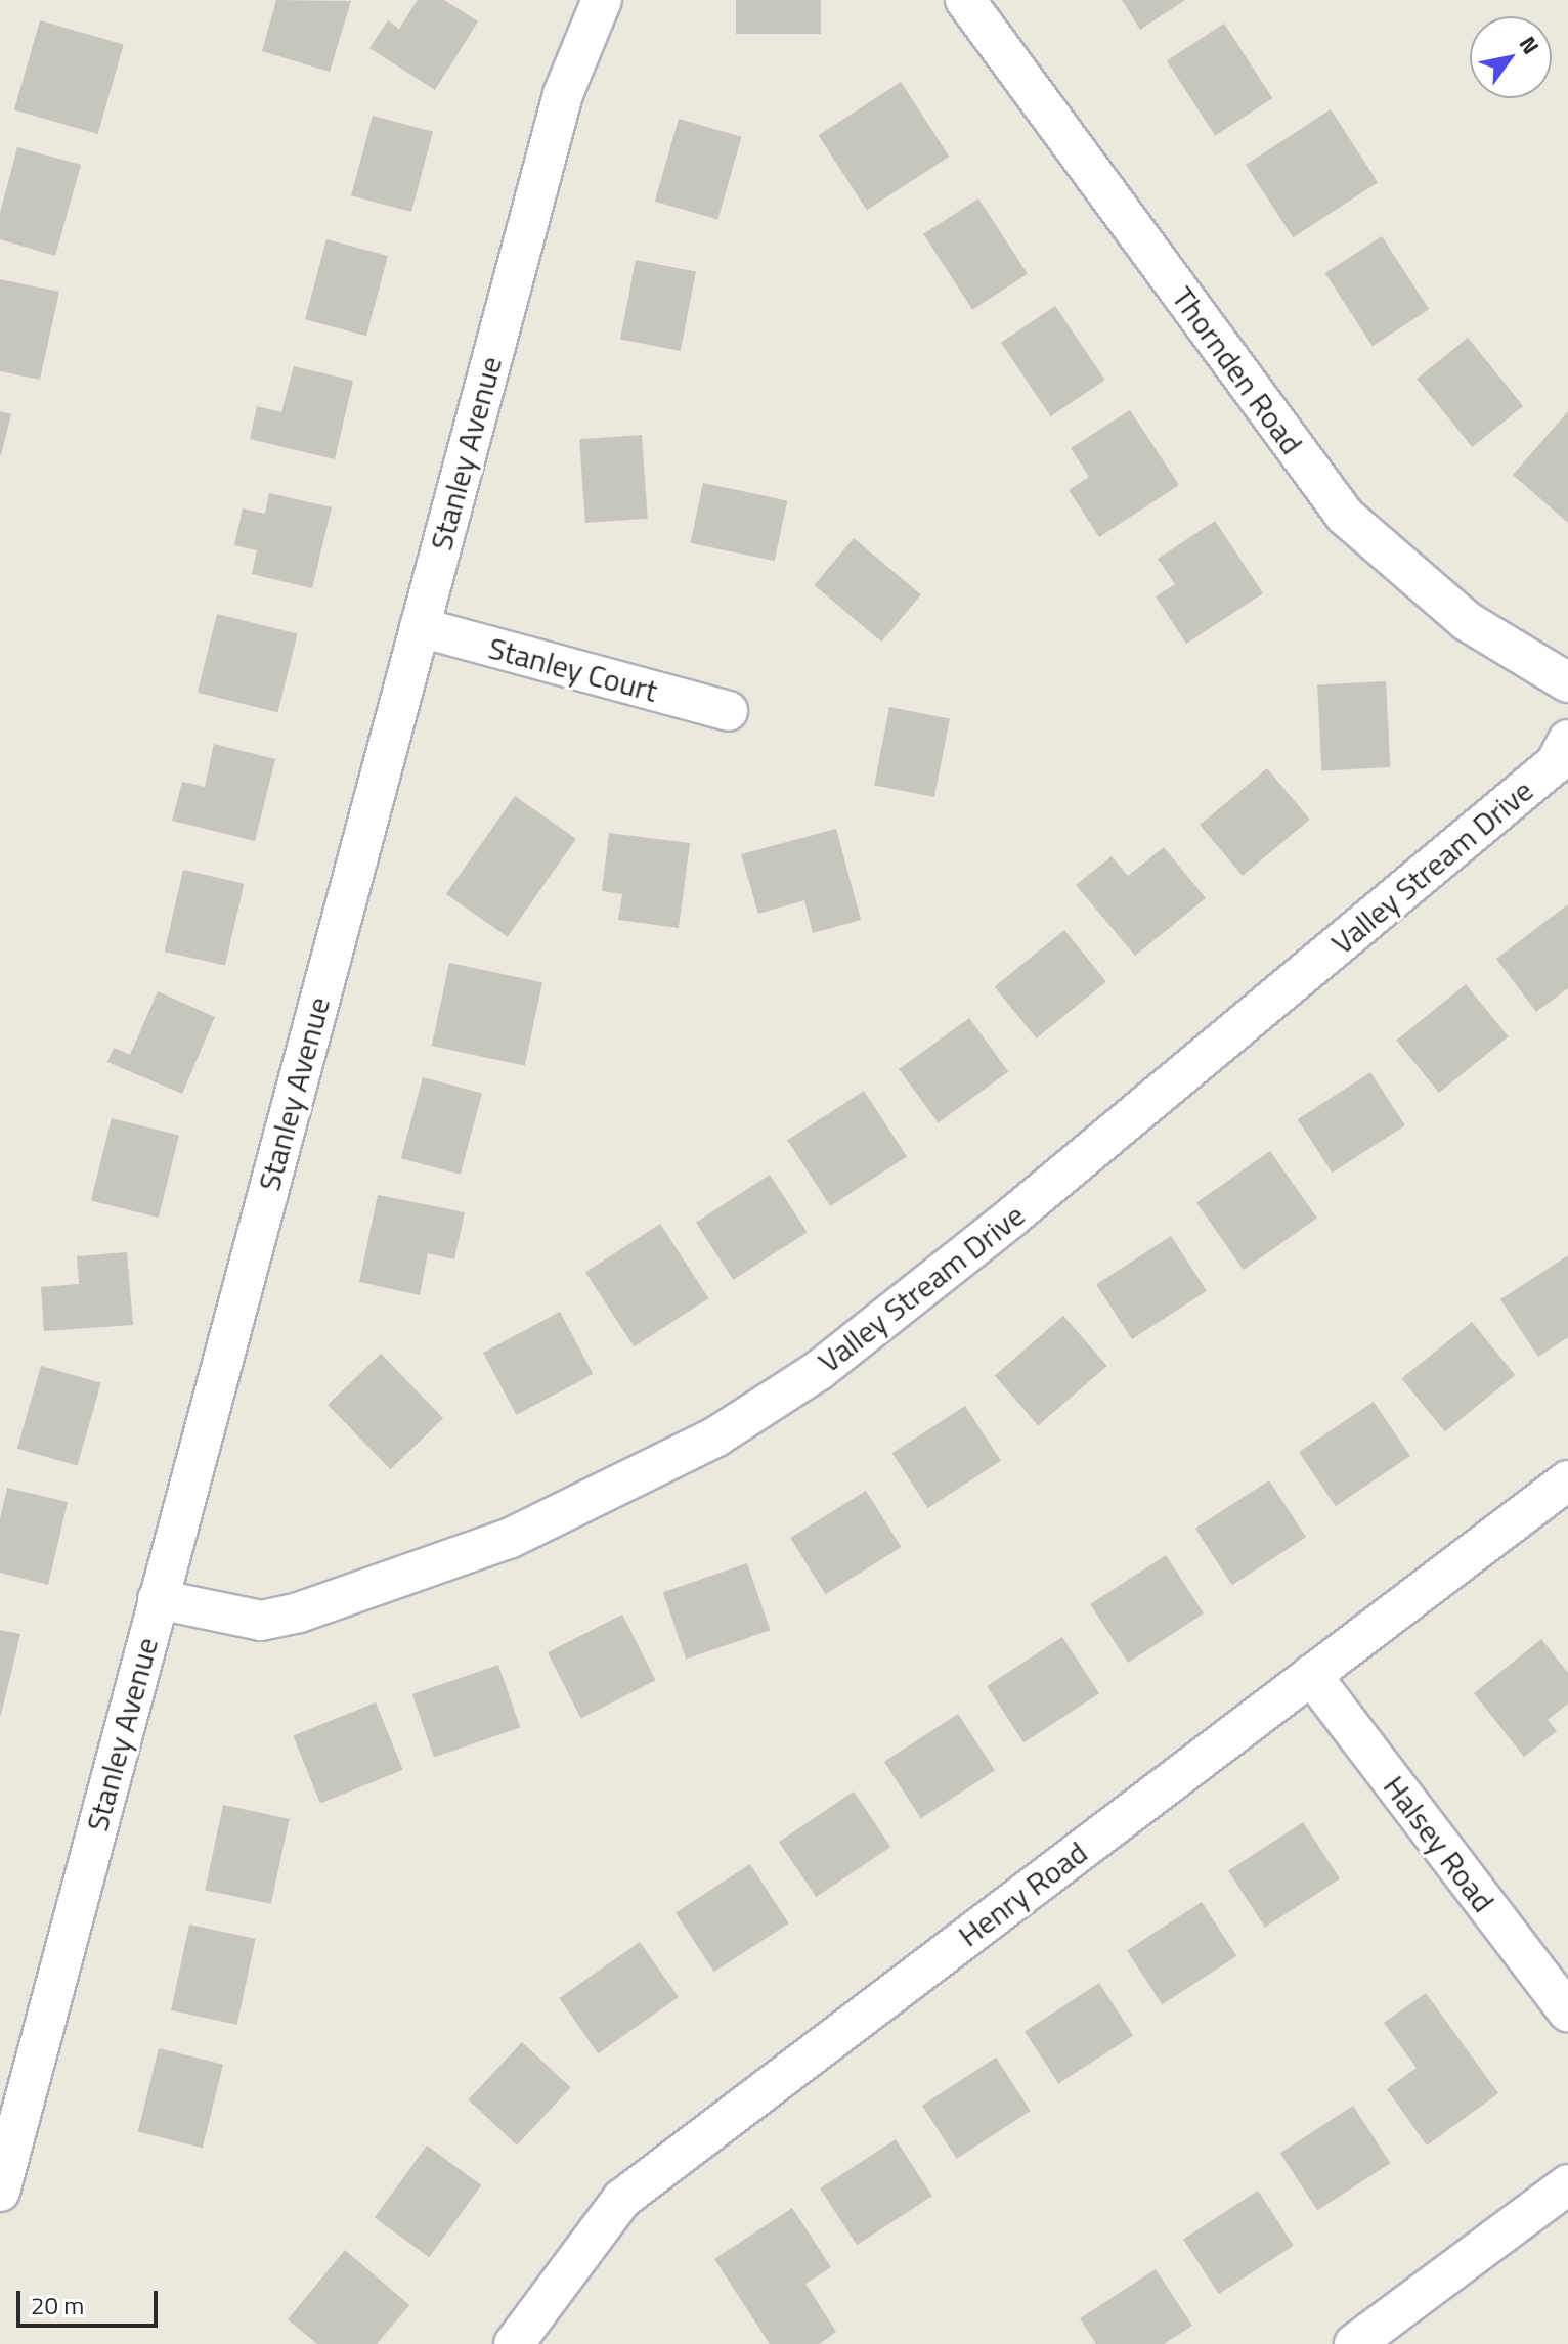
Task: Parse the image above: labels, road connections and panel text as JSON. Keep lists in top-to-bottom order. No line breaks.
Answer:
{"streets":{"street":["Thornden Road","Stanley Avenue","Stanley Court","Valley Stream Drive","Halsey Road","Henry Road"]},"crossings":[["Stanley Avenue","Stanley Court"],["Stanley Avenue","Valley Stream Drive"],["Halsey Road","Henry Road"]],"scale_bar":"20 m","north":"top right"}
